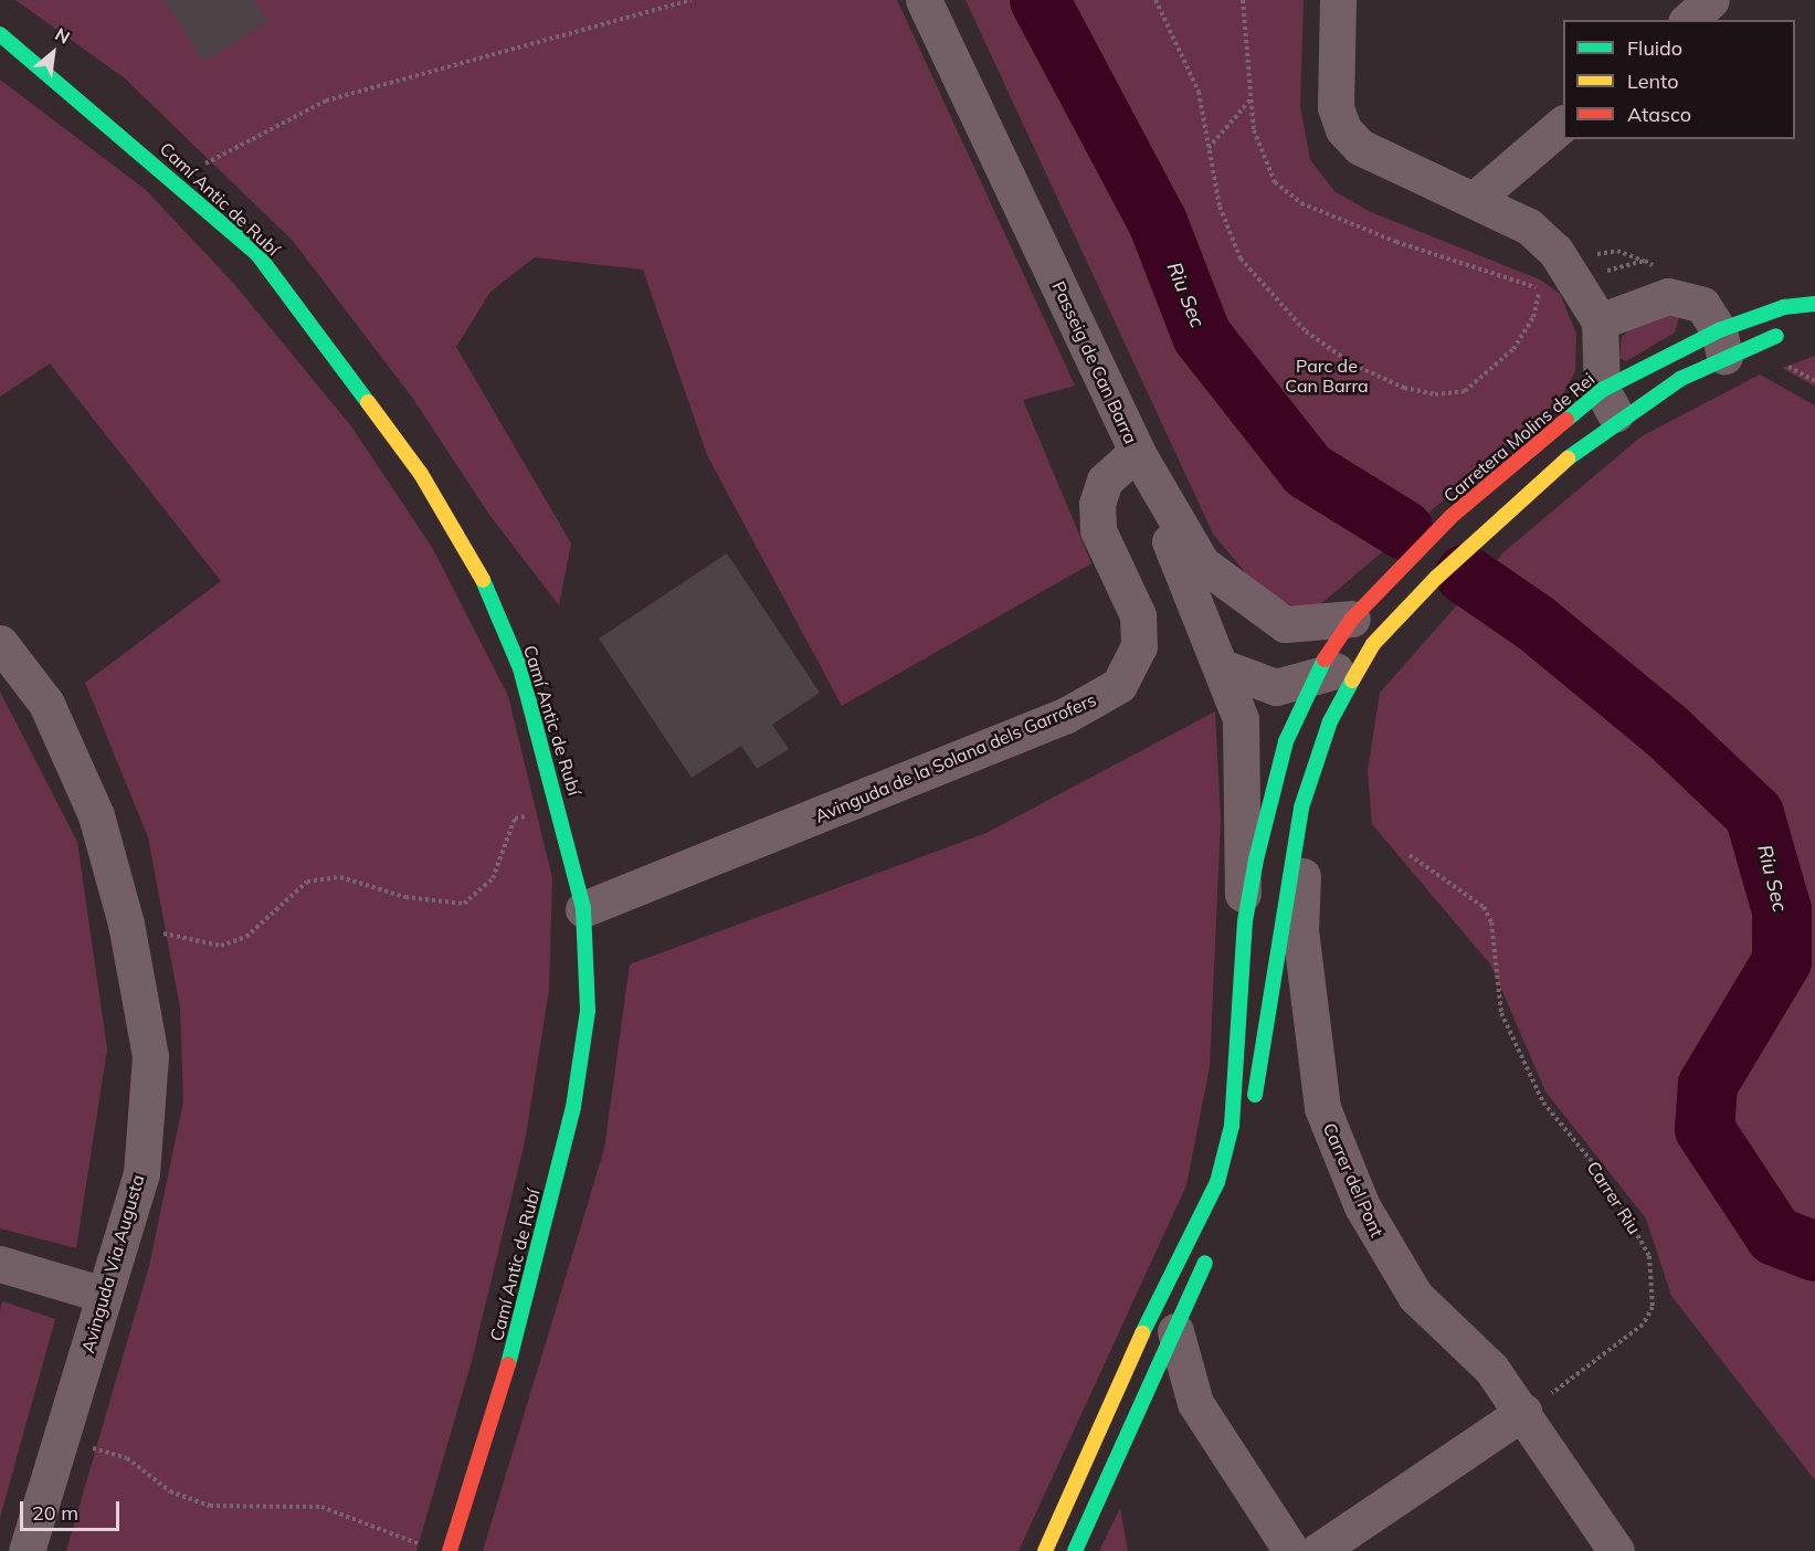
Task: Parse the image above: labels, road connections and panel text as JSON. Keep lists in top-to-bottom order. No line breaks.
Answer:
{"streets":{"main road":["Camí Antic de Rubí","Carretera Molins de Rei"],"street":["Passeig de Can Barra","Avinguda de la Solana dels Garrofers","Carrer del Pont","Avinguda Via Augusta"],"path":["Carrer Riu"]},"crossings":[["Camí Antic de Rubí","Avinguda de la Solana dels Garrofers"],["Passeig de Can Barra","Carretera Molins de Rei"],["Passeig de Can Barra","Avinguda de la Solana dels Garrofers"],["Carrer del Pont","Carrer Riu"]],"water":["Riu Sec"],"parks":["Parc de Can Barra"],"legend":["Fluido","Lento","Atasco"],"scale_bar":"20 m","north":"top right"}
